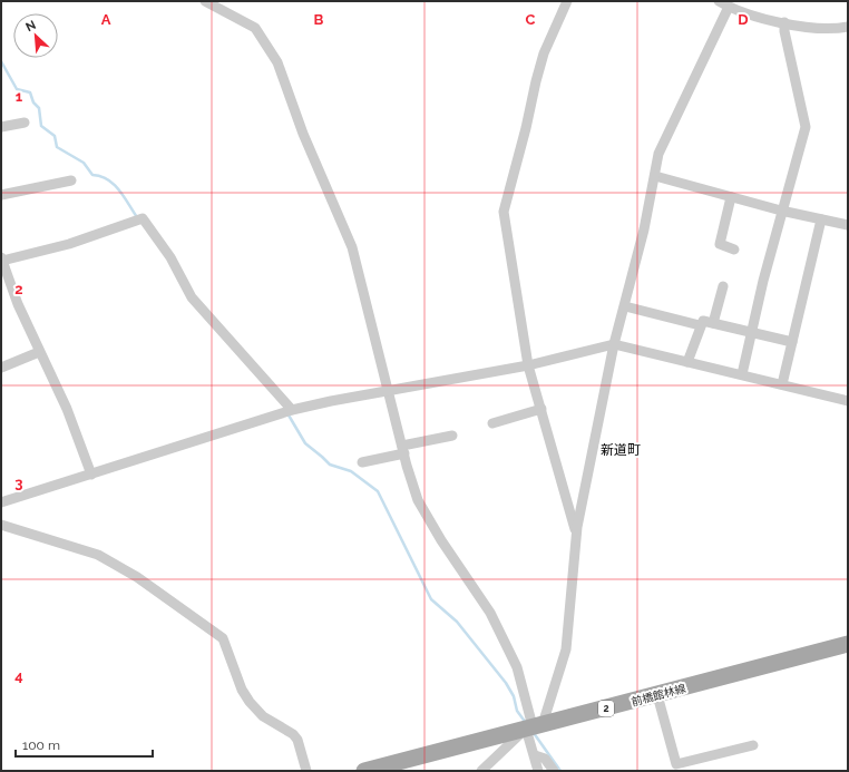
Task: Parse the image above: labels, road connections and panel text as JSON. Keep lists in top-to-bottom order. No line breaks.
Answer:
{"streets":{"main road":["前橋館林線","2"]},"districts":["新道町"],"scale_bar":"100 m","north":"top left","grid":{"columns":["A","B","C","D"],"rows":["1","2","3","4"]}}
